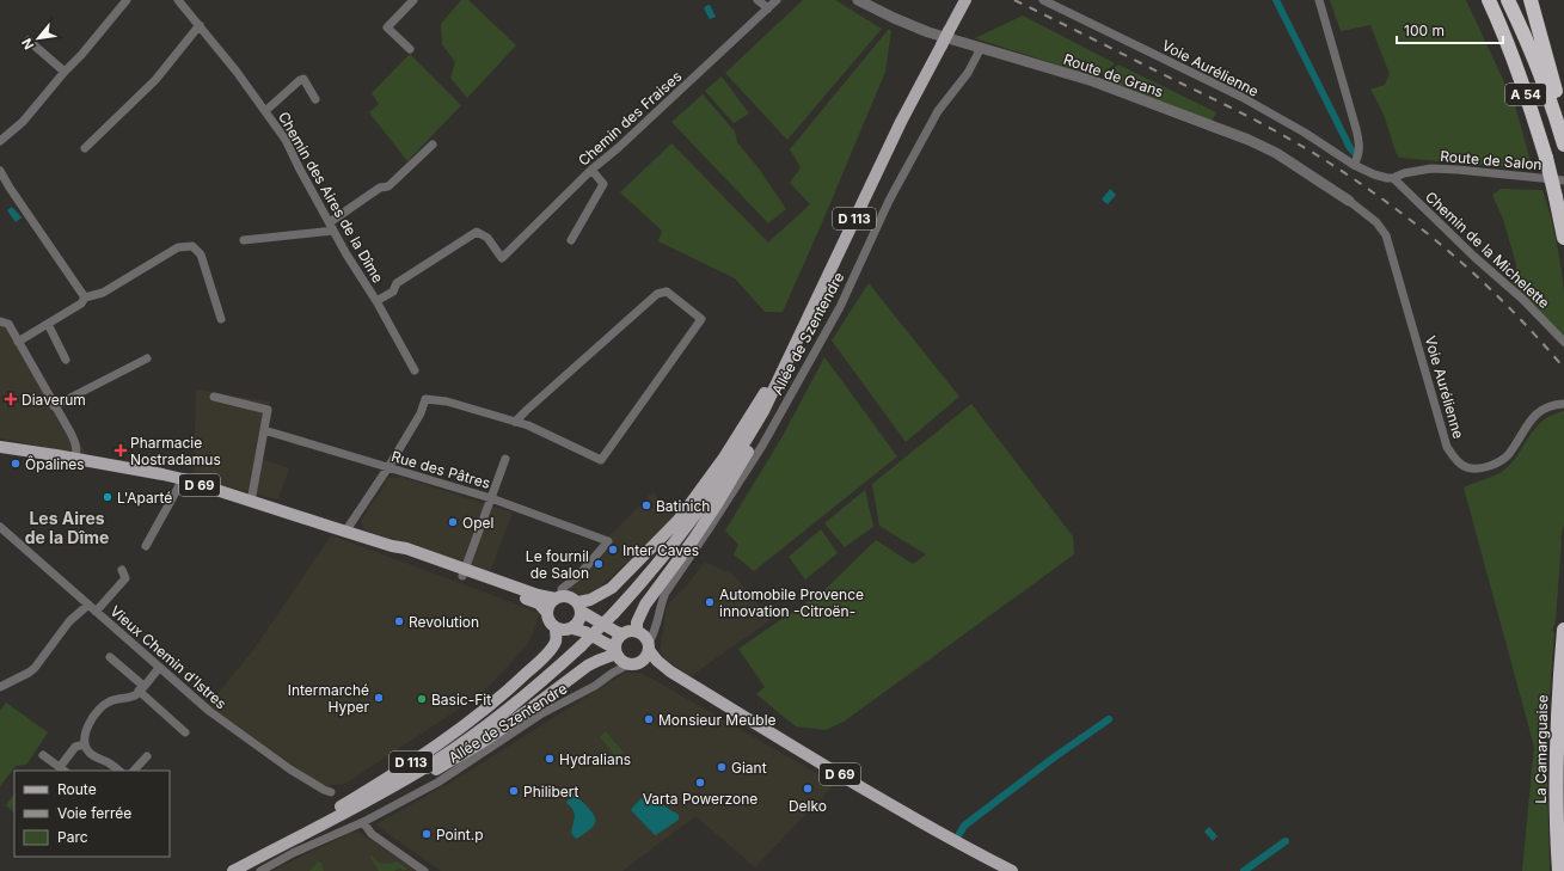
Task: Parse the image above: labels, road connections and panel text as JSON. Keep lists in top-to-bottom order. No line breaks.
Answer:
{"streets":{"highway":["A 54","La Camarguaise"],"main road":["D 113","D 69"],"street":["Voie Aurélienne","Route de Grans","Chemin des Fraises","Route de Salon","Chemin des Aires de la Dîme","Chemin de la Michelette","Allée de Szentendre","Rue des Pâtres","Vieux Chemin d'Istres"]},"crossings":[["Voie Aurélienne","Route de Grans"],["Voie Aurélienne","Route de Salon"],["Voie Aurélienne","Chemin de la Michelette"],["Route de Grans","Allée de Szentendre"],["Chemin des Fraises","Chemin des Aires de la Dîme"],["Route de Salon","Chemin de la Michelette"],["D 113","Rue des Pâtres"],["D 113","D 69"],["Allée de Szentendre","D 69"],["Rue des Pâtres","D 69"]],"districts":["Les Aires de la Dîme"],"places":{"health":["Diaverum","Pharmacie Nostradamus"],"other":["Ôpalines","L'Aparté","Batinich","Opel","Inter Caves","Le fournil de Salon","Automobile Provence innovation -Citroën-","Revolution","Intermarché Hyper","Basic-Fit","Monsieur Meuble","Hydralians","Giant","Varta Powerzone","Delko","Philibert","Point.p"]},"legend":["Route","Voie ferrée","Parc"],"scale_bar":"100 m","north":"bottom left"}
